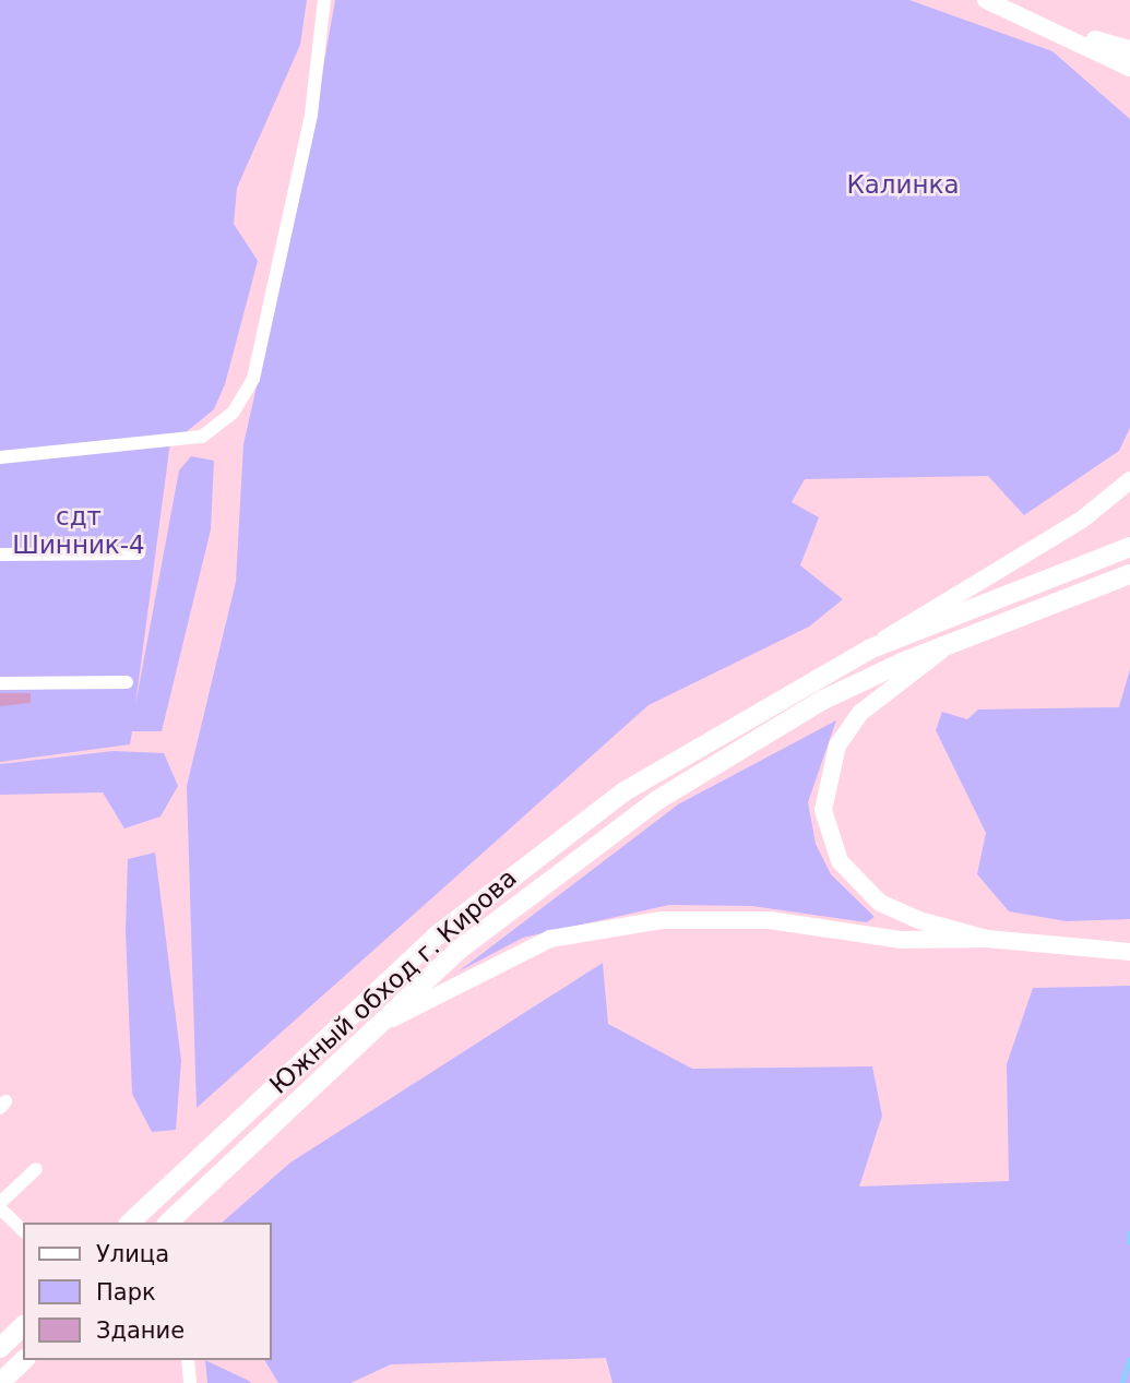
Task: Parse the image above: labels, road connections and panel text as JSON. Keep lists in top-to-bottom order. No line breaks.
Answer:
{"streets":{"highway":["Южный обход г. Кирова"]},"parks":["Калинка","сдт Шинник-4"],"legend":["Улица","Парк","Здание"]}
